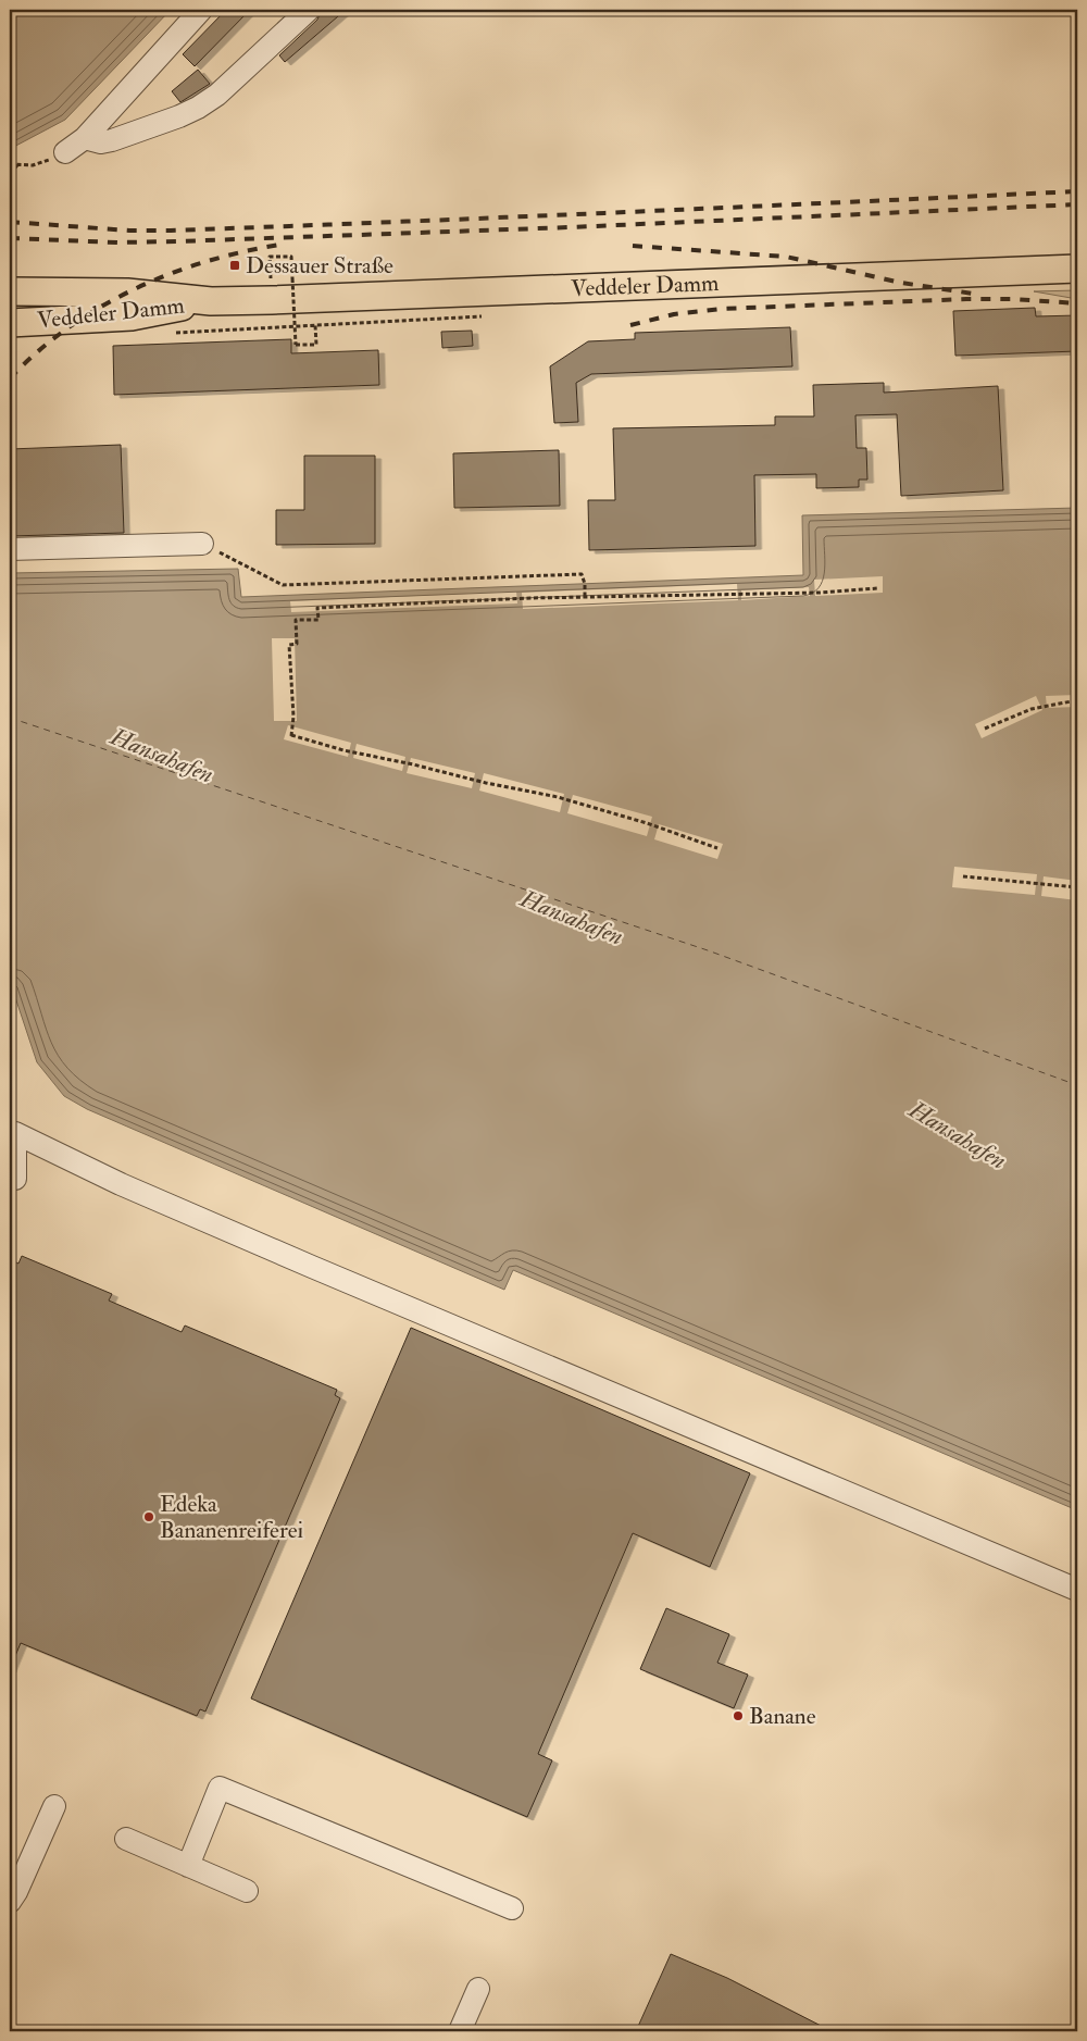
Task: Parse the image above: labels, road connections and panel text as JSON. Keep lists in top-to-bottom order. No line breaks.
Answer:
{"streets":{"main road":["Veddeler Damm"]},"water":["Hansahafen"],"places":{"transit":["Dessauer Straße"],"other":["Edeka Bananenreiferei","Banane"]}}
